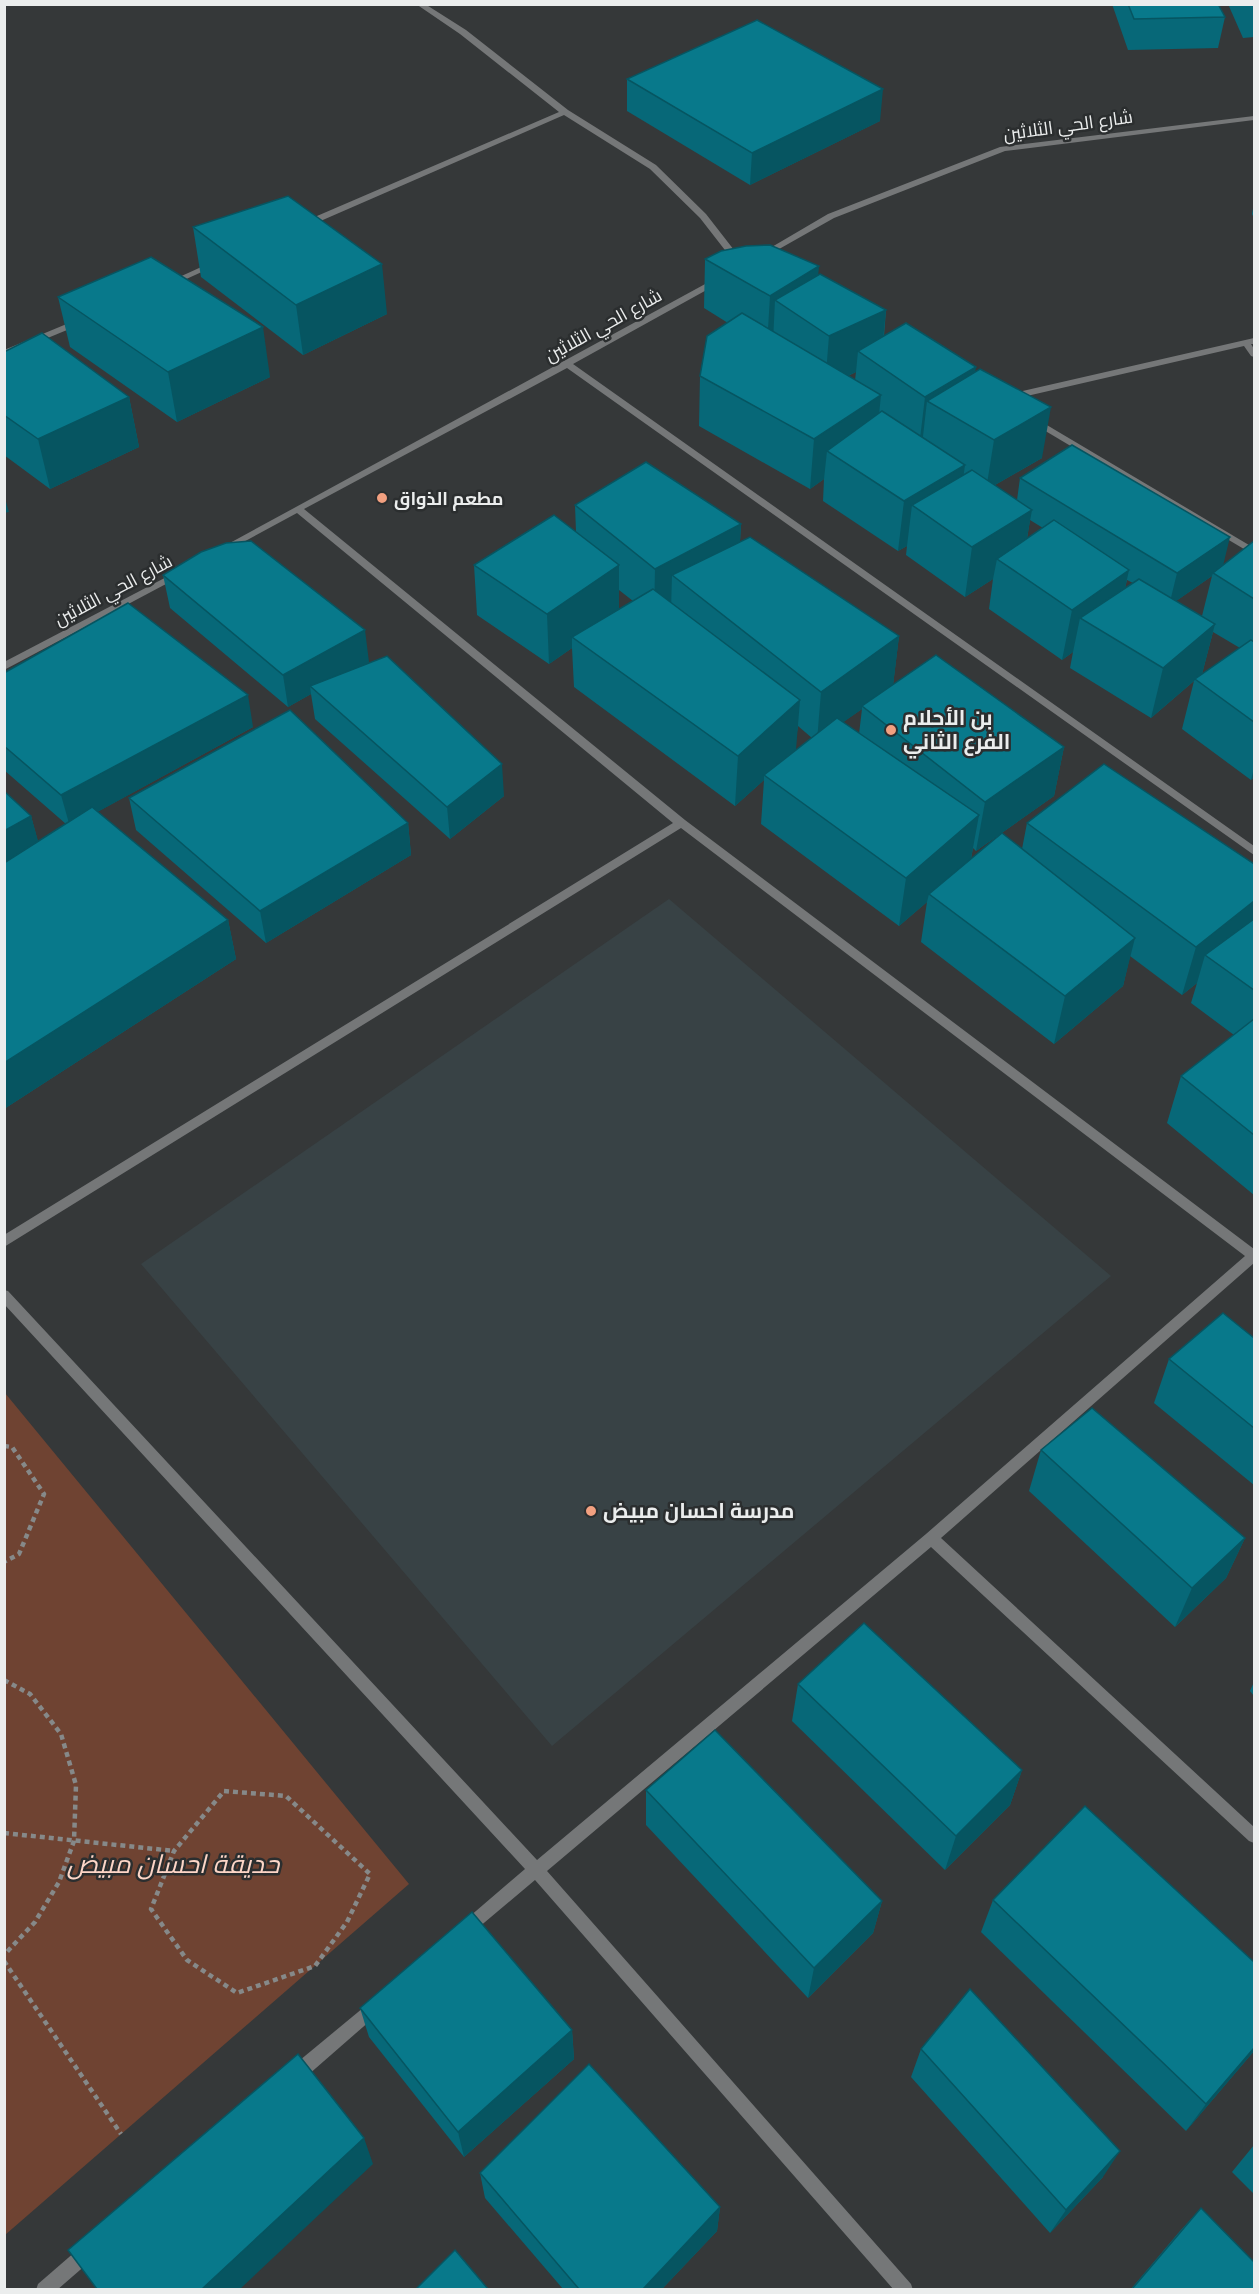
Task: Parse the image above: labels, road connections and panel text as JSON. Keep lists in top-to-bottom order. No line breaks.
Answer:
{"streets":{"street":["شارع الحي الثلاثين"]},"parks":["حديقة احسان مبيض"],"places":["مطعم الذواق","بن الأحلام الفرع الثاني","مدرسة احسان مبيض"]}
